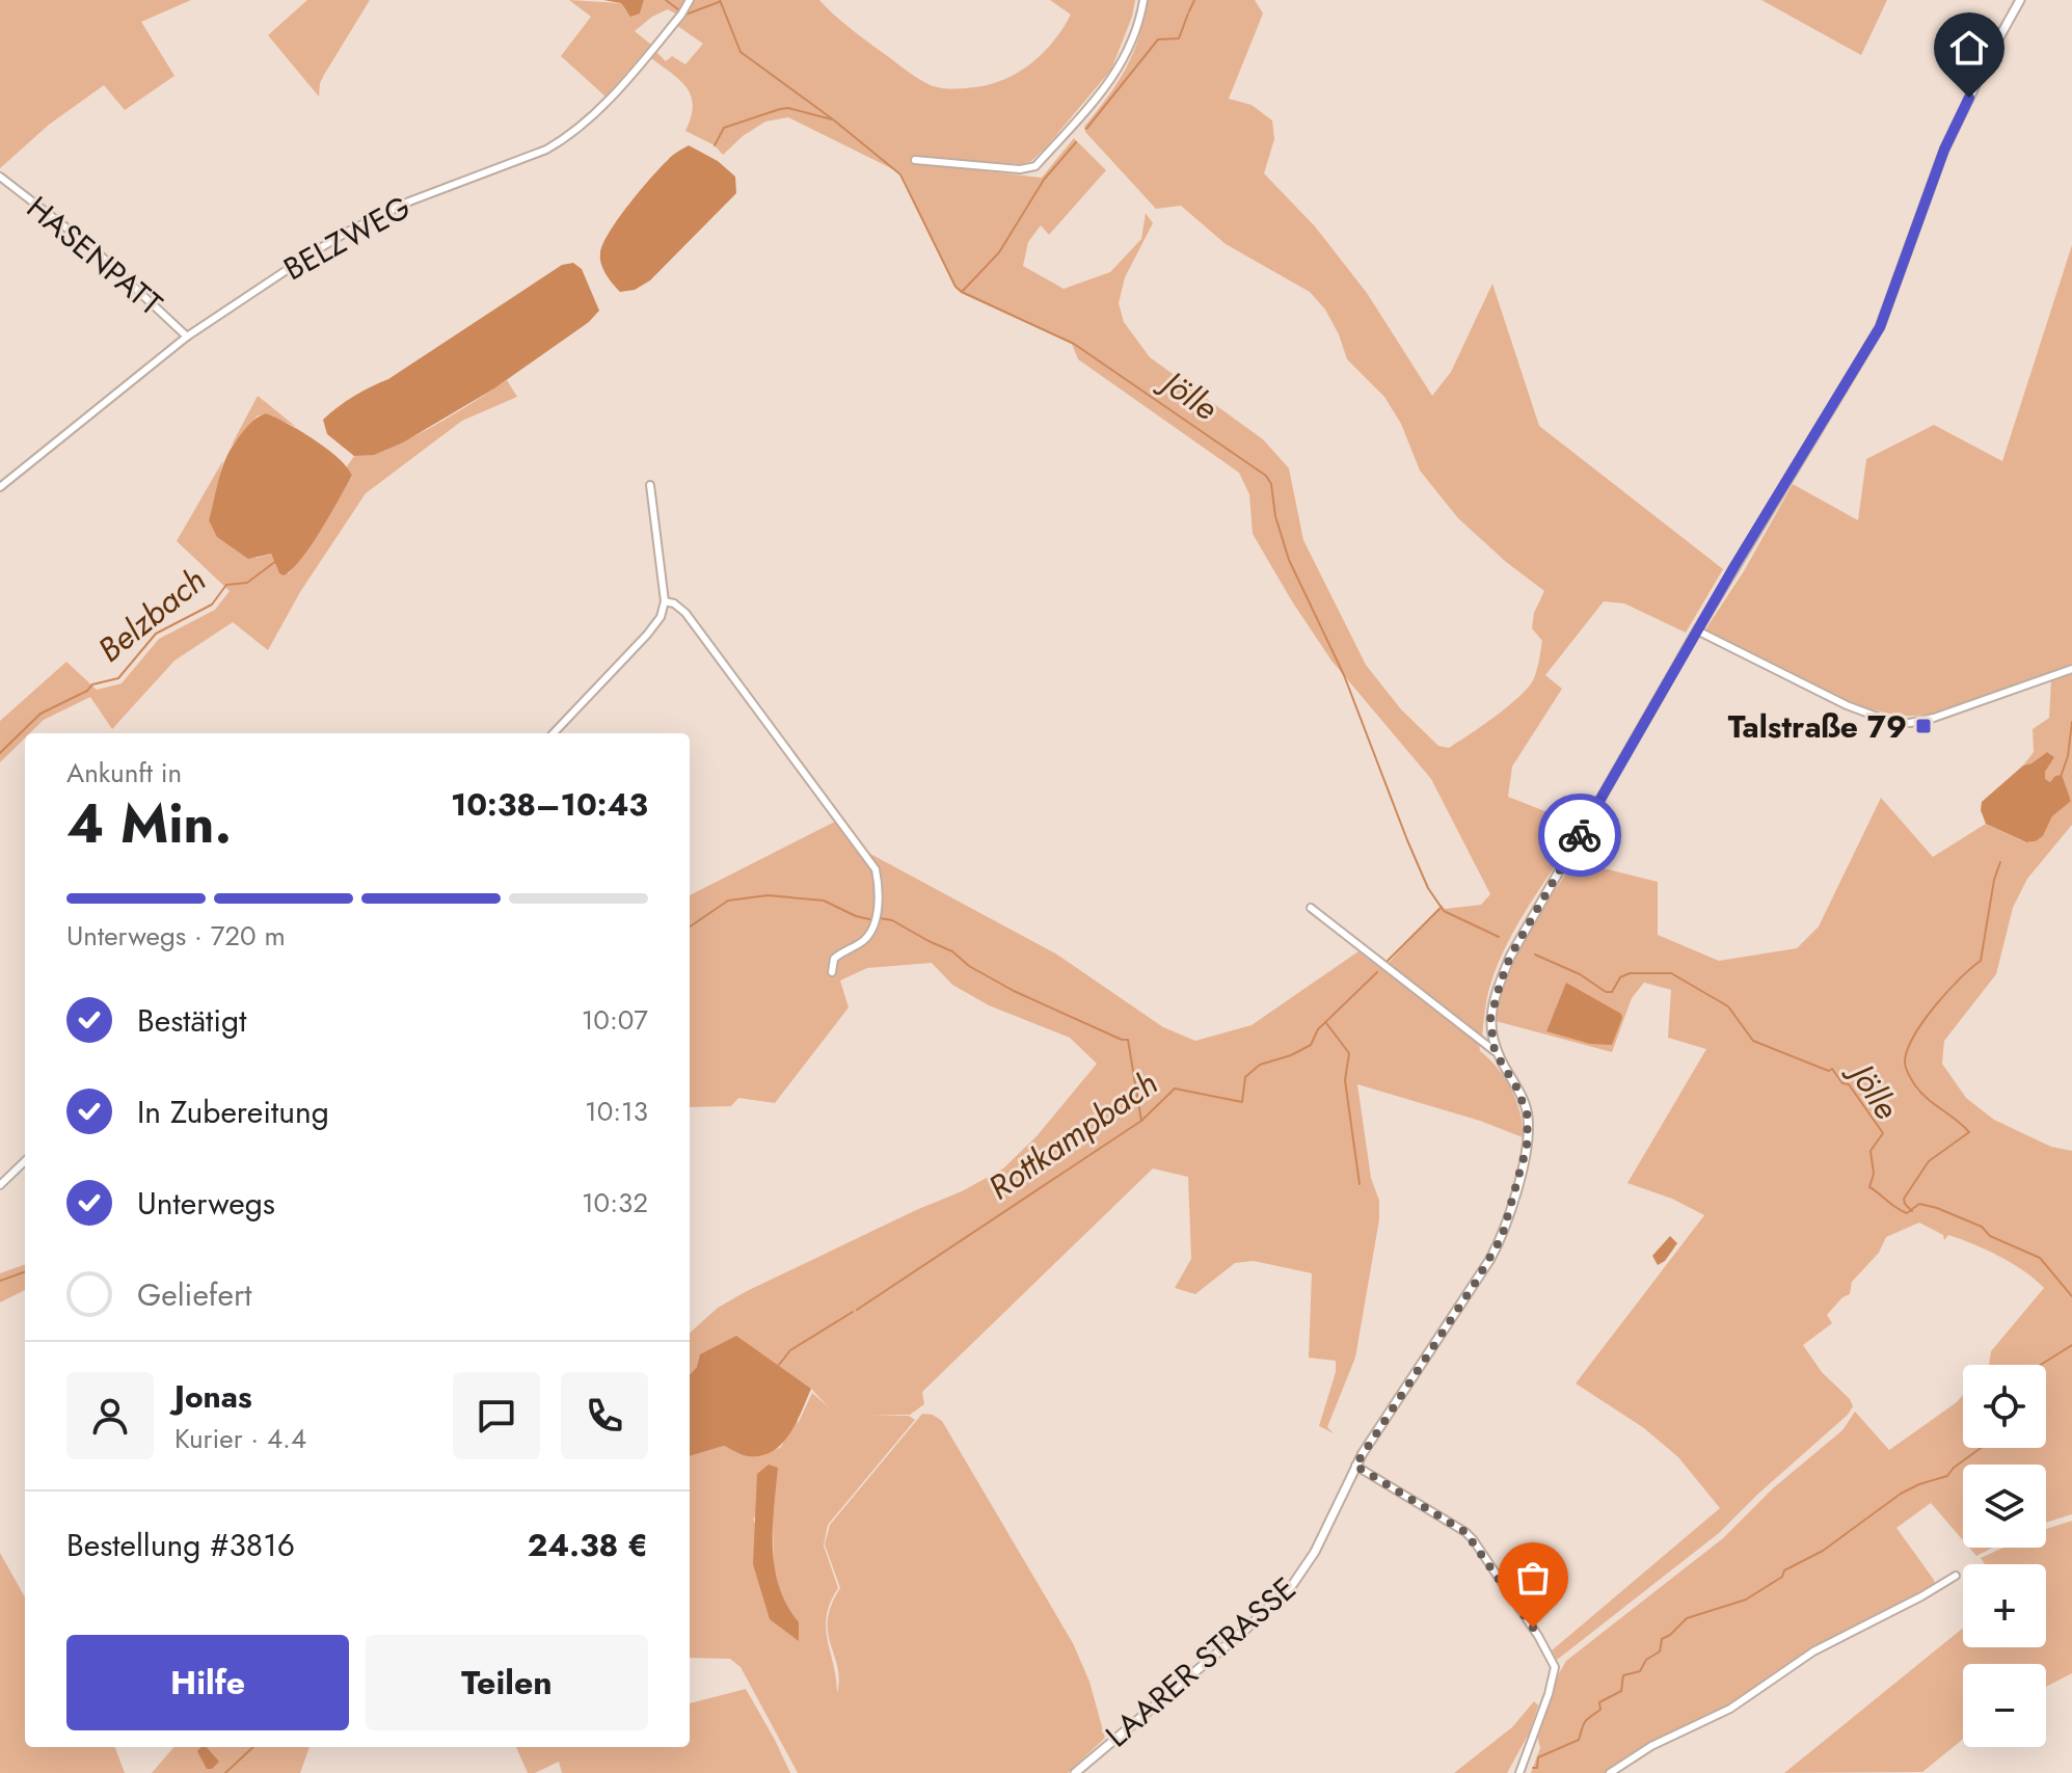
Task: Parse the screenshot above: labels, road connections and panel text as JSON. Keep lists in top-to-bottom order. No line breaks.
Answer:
{"streets":{"street":["BELZWEG","HASENPATT","LAARER STRASSE"]},"crossings":[["BELZWEG","HASENPATT"]],"water":["Jölle","Belzbach","Rottkampbach"],"places":{"transit":["Talstraße 79"]},"page":{"heading":["4 Min.","Ankunft in","10:38–10:43"],"panel":["Jonas","Kurier · 4.4","Bestellung #3816","24.38 €"],"bar":"Unterwegs · 720 m","list":[["Bestätigt","10:07"],["In Zubereitung","10:13"],["Unterwegs","10:32"],"Geliefert"],"map_buttons":["+","−"],"buttons":["Hilfe","Teilen"]}}
